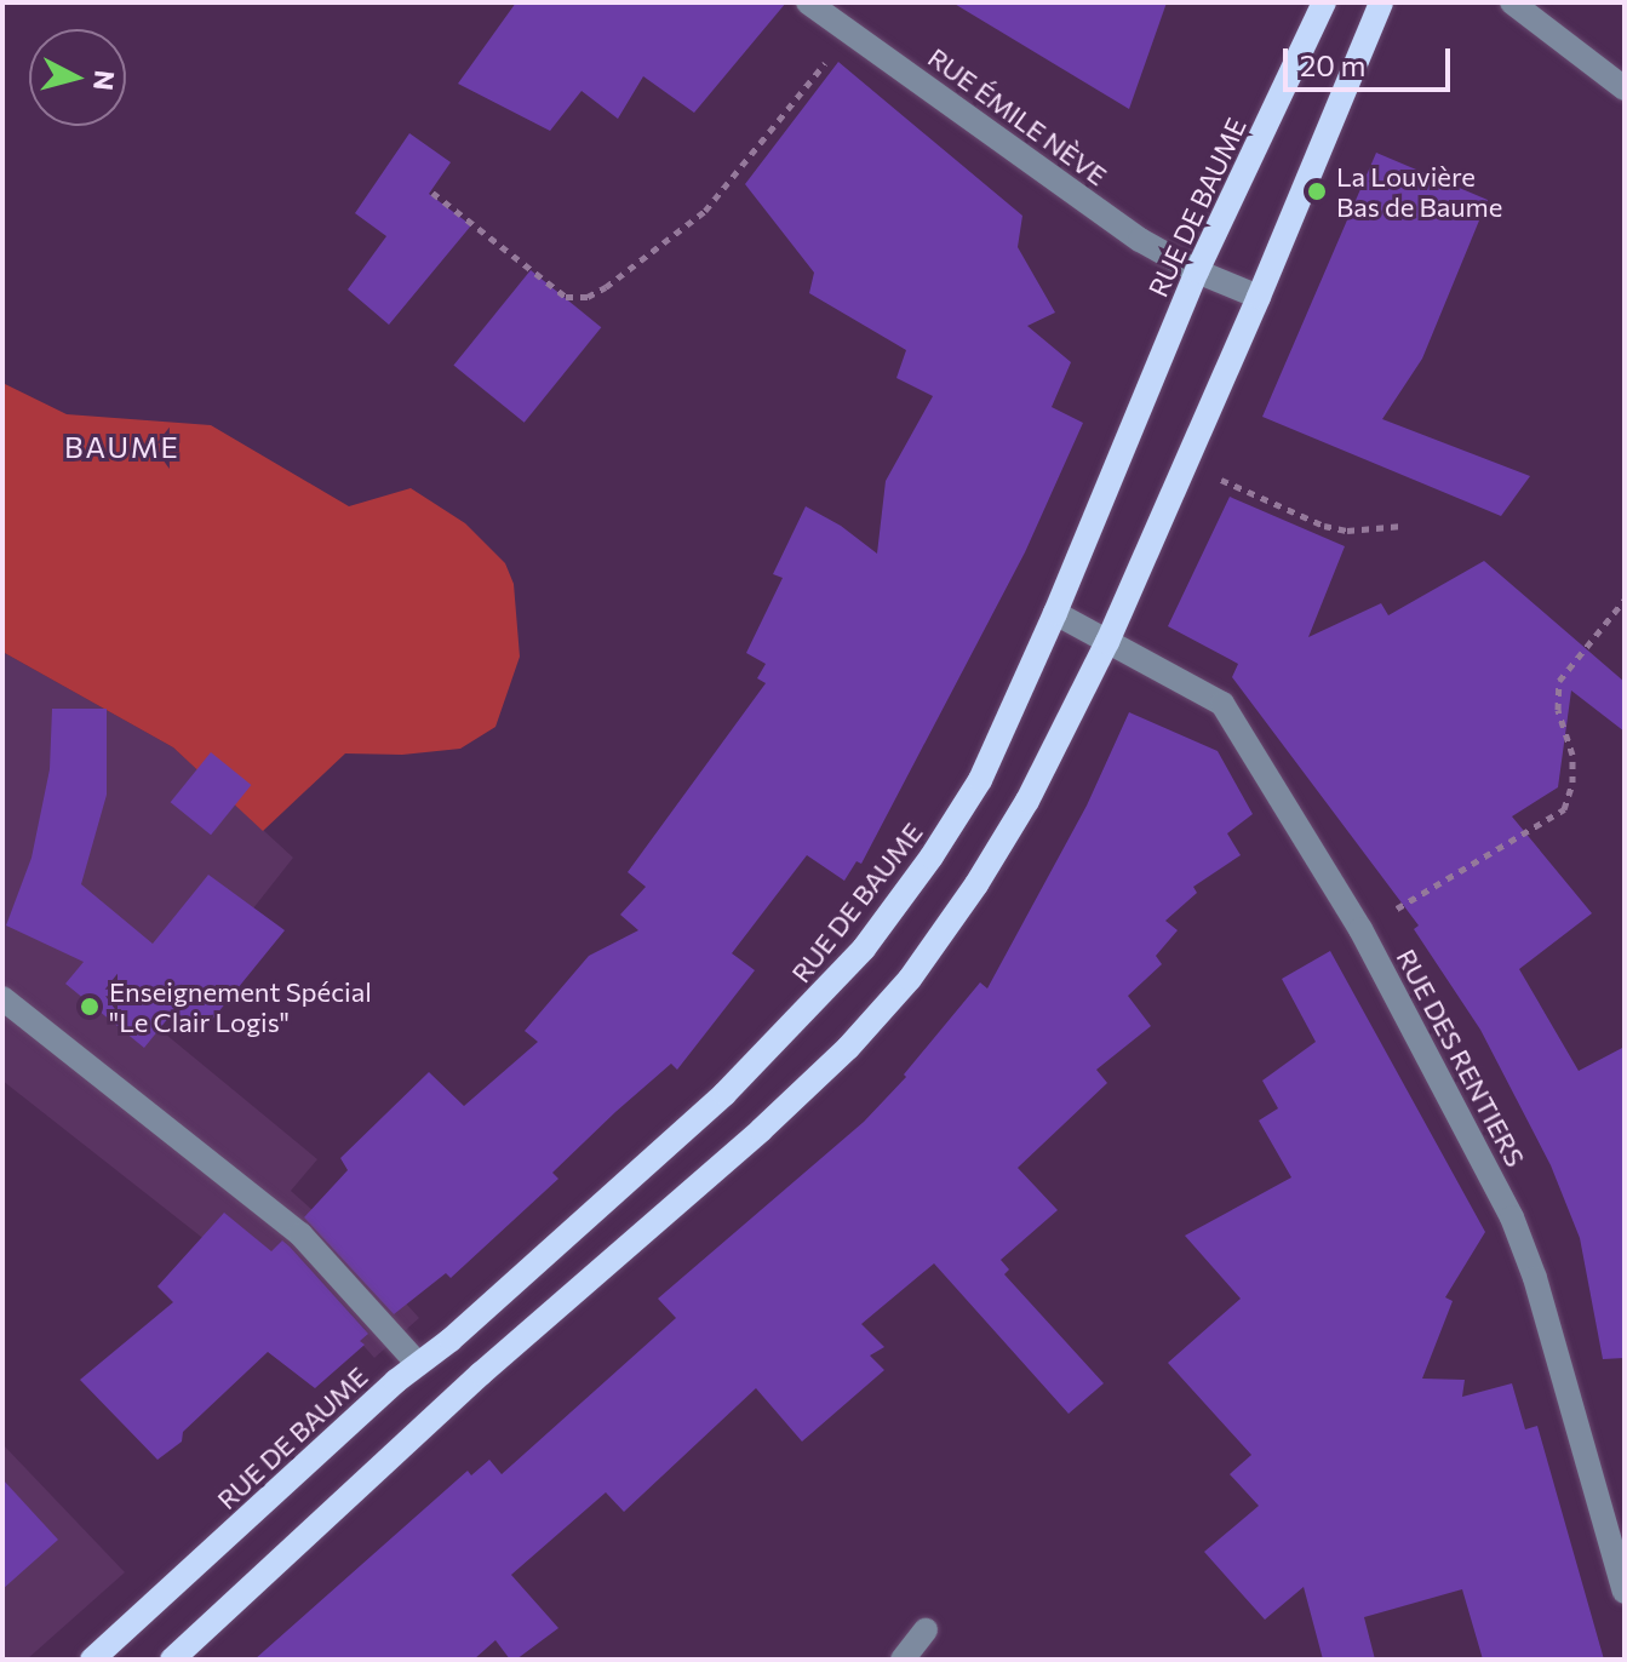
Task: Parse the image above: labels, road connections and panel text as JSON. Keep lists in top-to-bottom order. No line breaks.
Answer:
{"streets":{"main road":["RUE DE BAUME"],"street":["RUE ÉMILE NÈVE","RUE DES RENTIERS"]},"crossings":[["RUE ÉMILE NÈVE","RUE DE BAUME"],["RUE DE BAUME","RUE DES RENTIERS"]],"districts":["BAUME"],"places":["La Louvière Bas de Baume","Enseignement Spécial \"Le Clair Logis\""],"scale_bar":"20 m","north":"right"}
